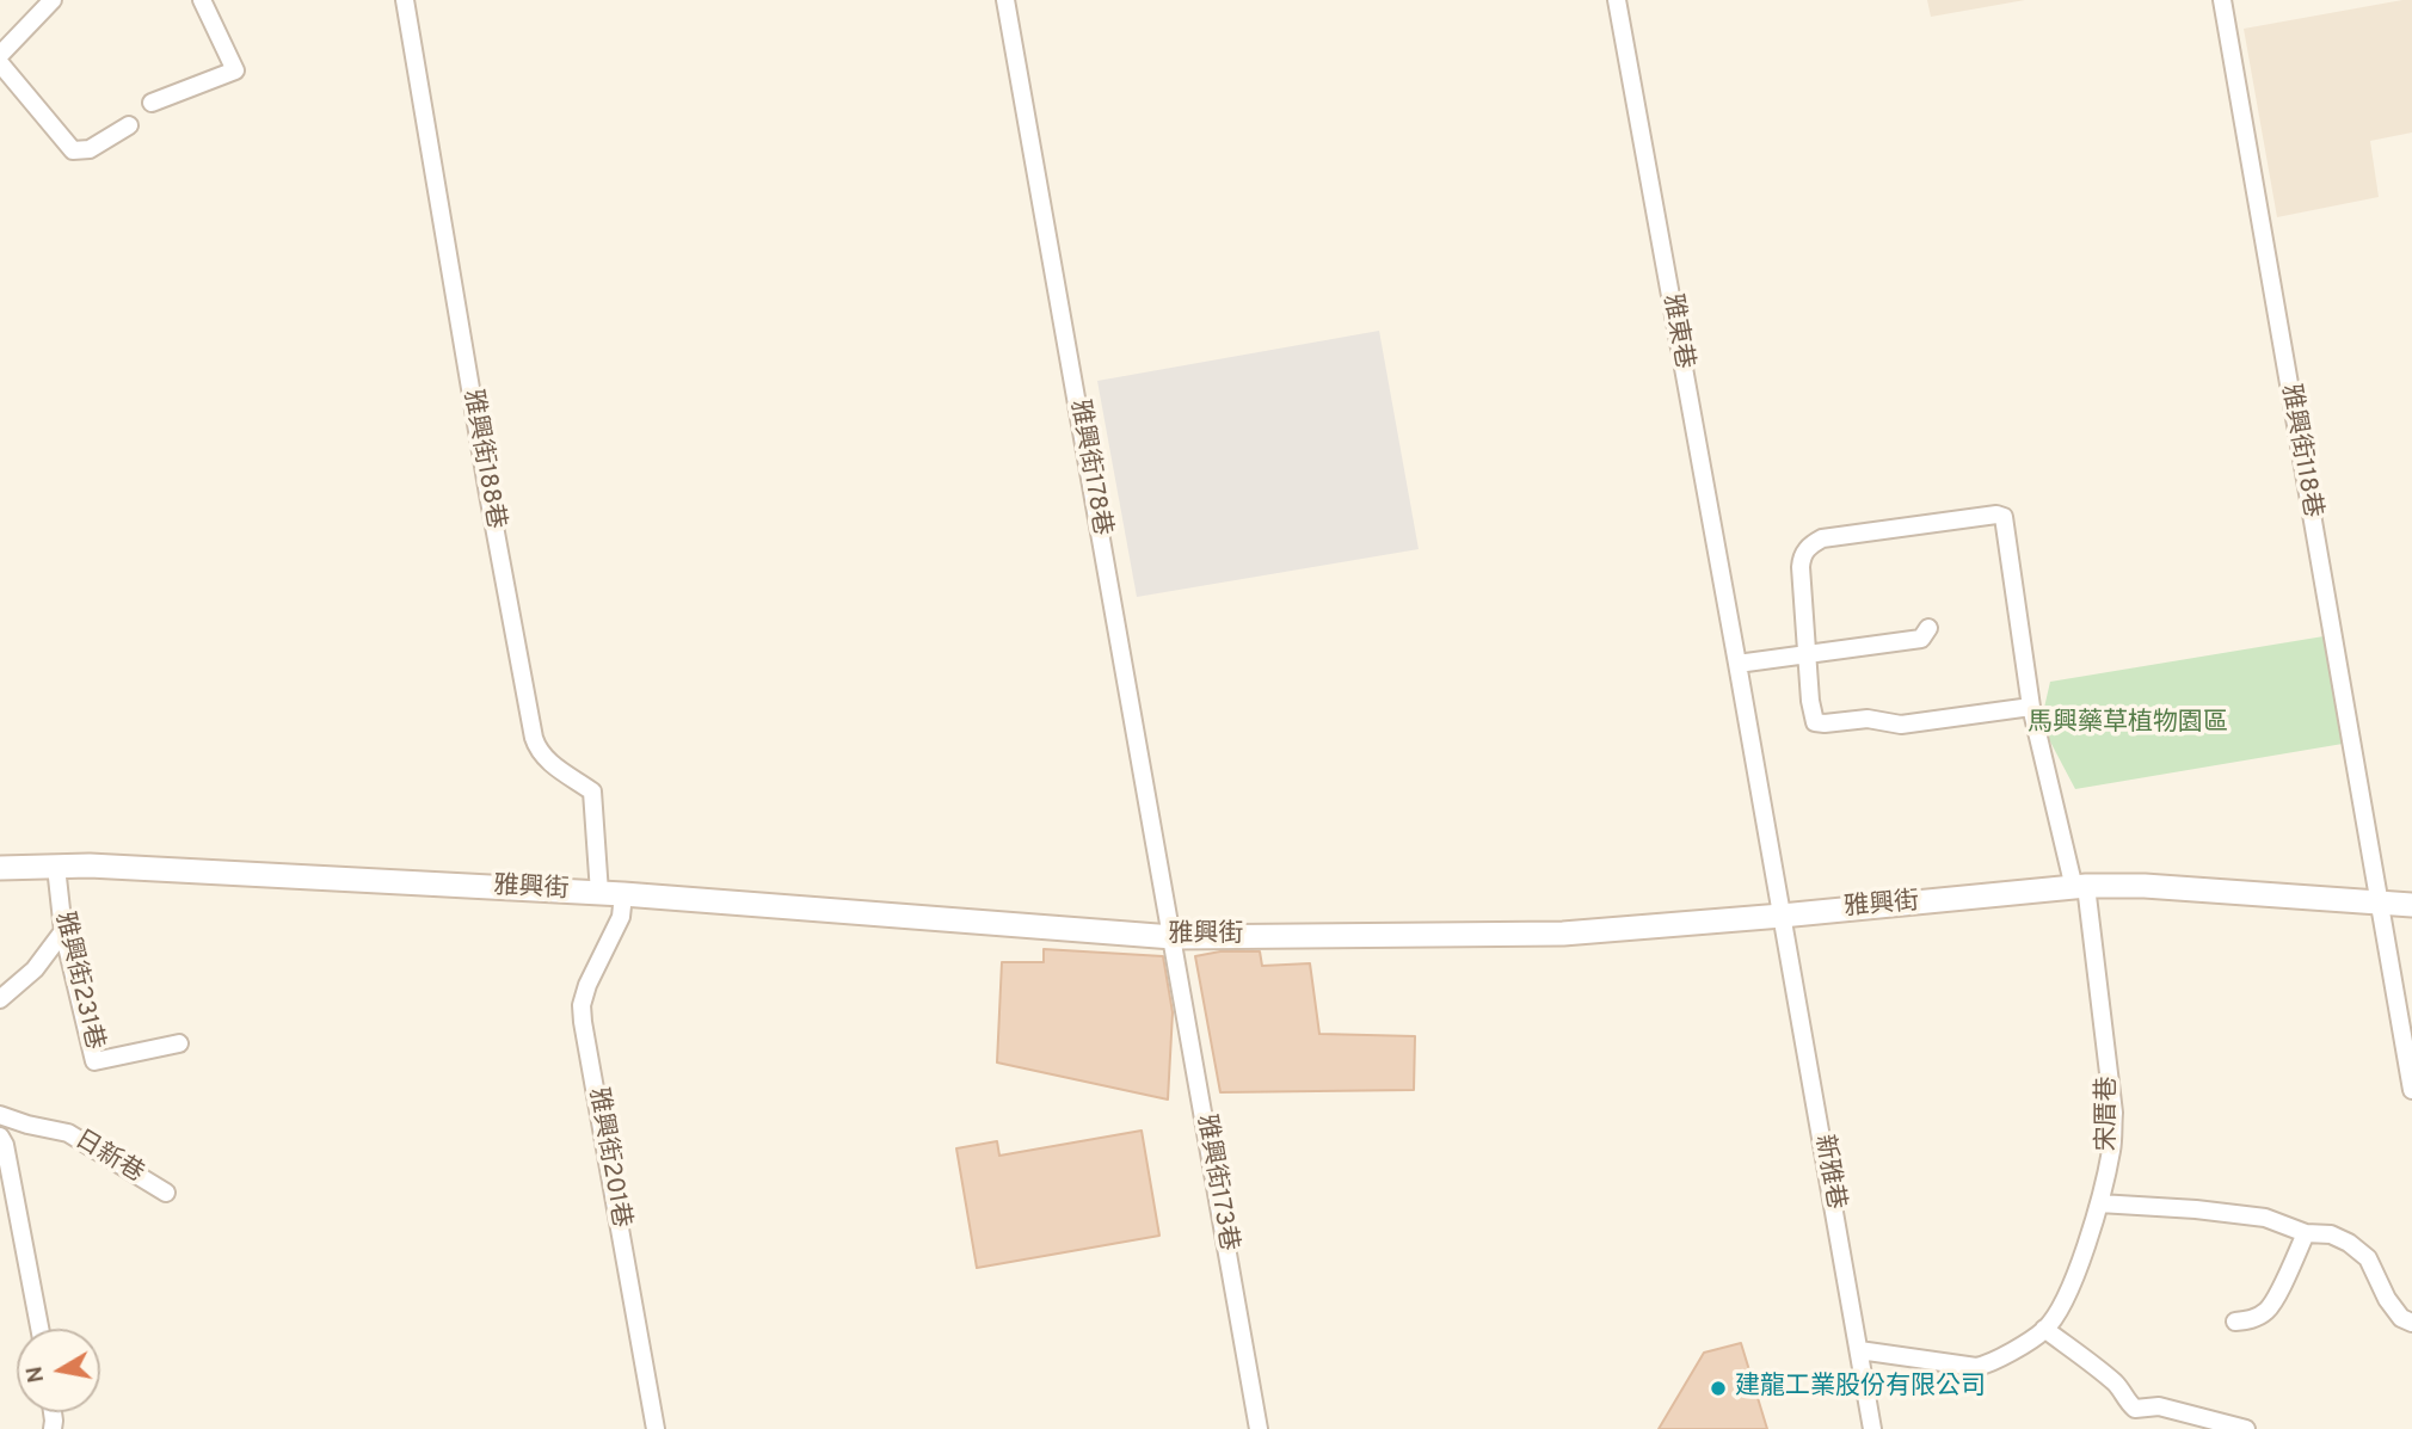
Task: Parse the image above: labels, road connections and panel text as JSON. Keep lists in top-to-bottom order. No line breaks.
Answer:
{"streets":{"street":["雅東巷","雅興街118巷","雅興街188巷","雅興街178巷","雅興街","雅興街231巷","宋厝巷","日新巷","雅興街201巷","新雅巷","雅興街173巷"]},"crossings":[["雅東巷","雅興街"],["雅東巷","新雅巷"],["雅興街118巷","雅興街"],["雅興街188巷","雅興街"],["雅興街188巷","雅興街201巷"],["雅興街178巷","雅興街"],["雅興街178巷","雅興街173巷"],["雅興街","雅興街231巷"],["雅興街","宋厝巷"],["雅興街","雅興街201巷"],["雅興街","新雅巷"],["雅興街","雅興街173巷"],["宋厝巷","新雅巷"]],"parks":["馬興藥草植物園區"],"places":["建龍工業股份有限公司"],"north":"left"}
